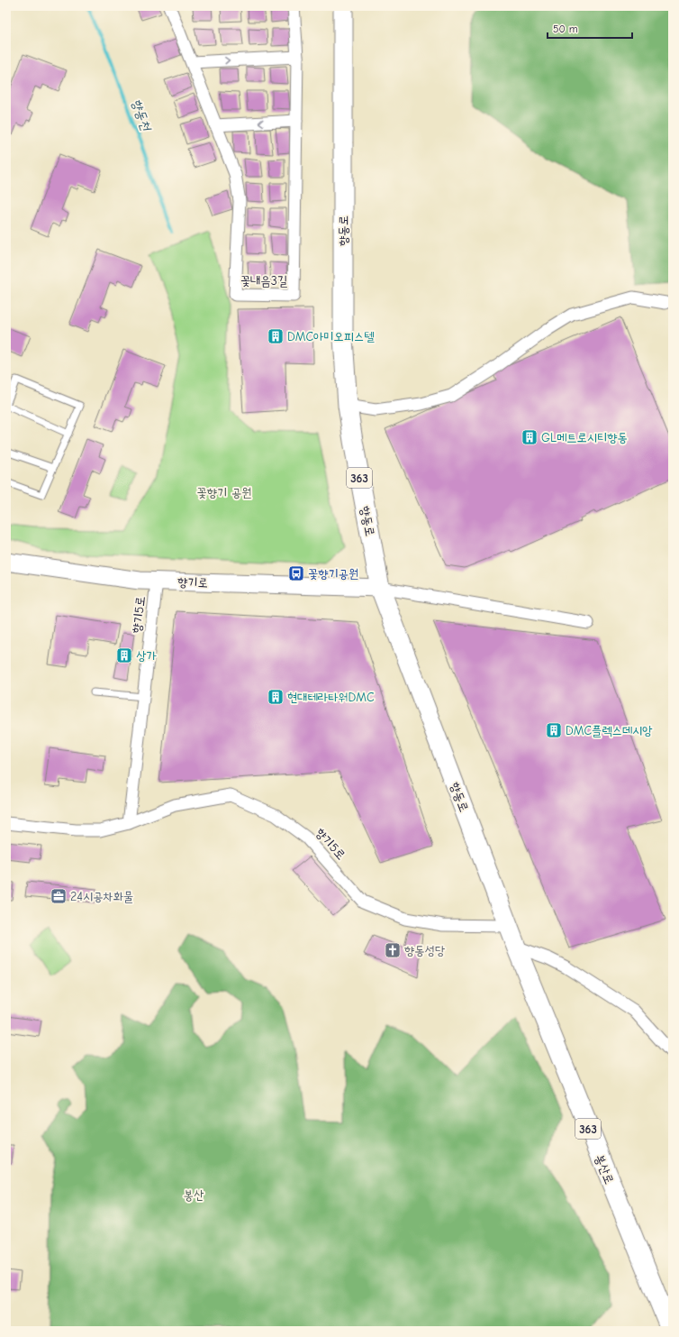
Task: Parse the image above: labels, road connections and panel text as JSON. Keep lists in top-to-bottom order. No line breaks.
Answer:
{"streets":{"main road":["향동로","363","향기로","봉산로"],"street":["꽃내음3길","향기5로"]},"crossings":[["향동로","향기로"],["향동로","향기5로"],["향동로","봉산로"],["향기로","향기5로"],["향기5로","봉산로"]],"water":["향동천"],"parks":["꽃향기 공원","봉산"],"places":{"building":["DMC아미오피스텔","GL메트로시티향동","상가","현대테라타워DMC","DMC플렉스데시앙"],"bus stop":["꽃향기공원"],"office":["24시공차화물"],"church":["향동성당"]},"scale_bar":"50 m"}
